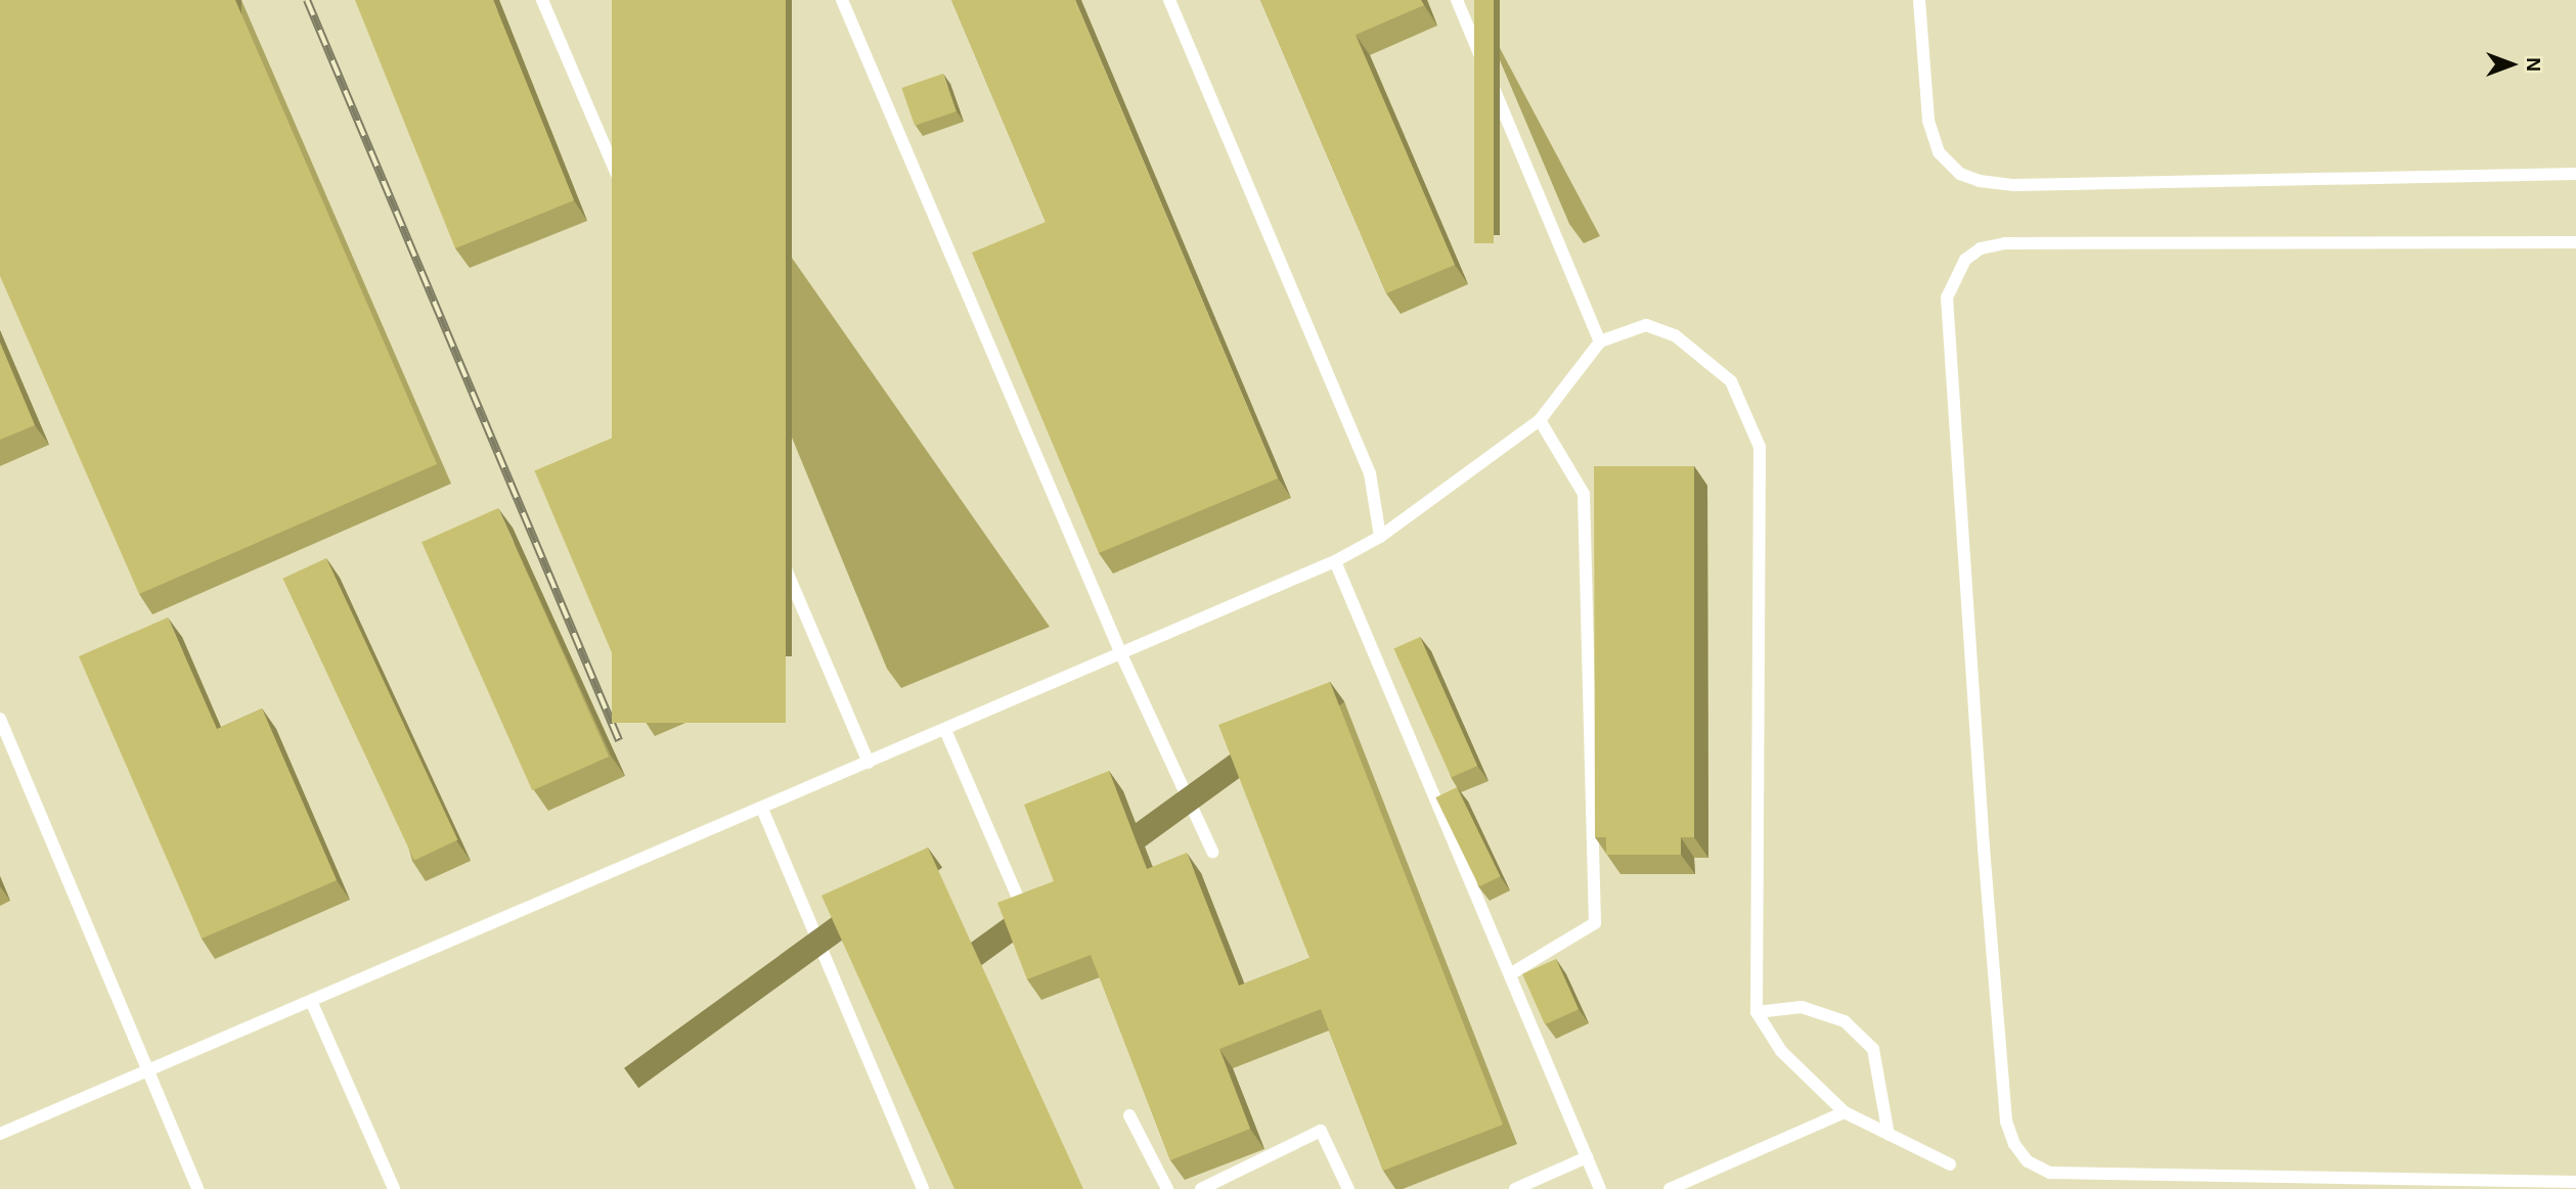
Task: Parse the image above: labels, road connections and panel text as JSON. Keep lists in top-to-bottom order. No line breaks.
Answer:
{"north":"right"}
